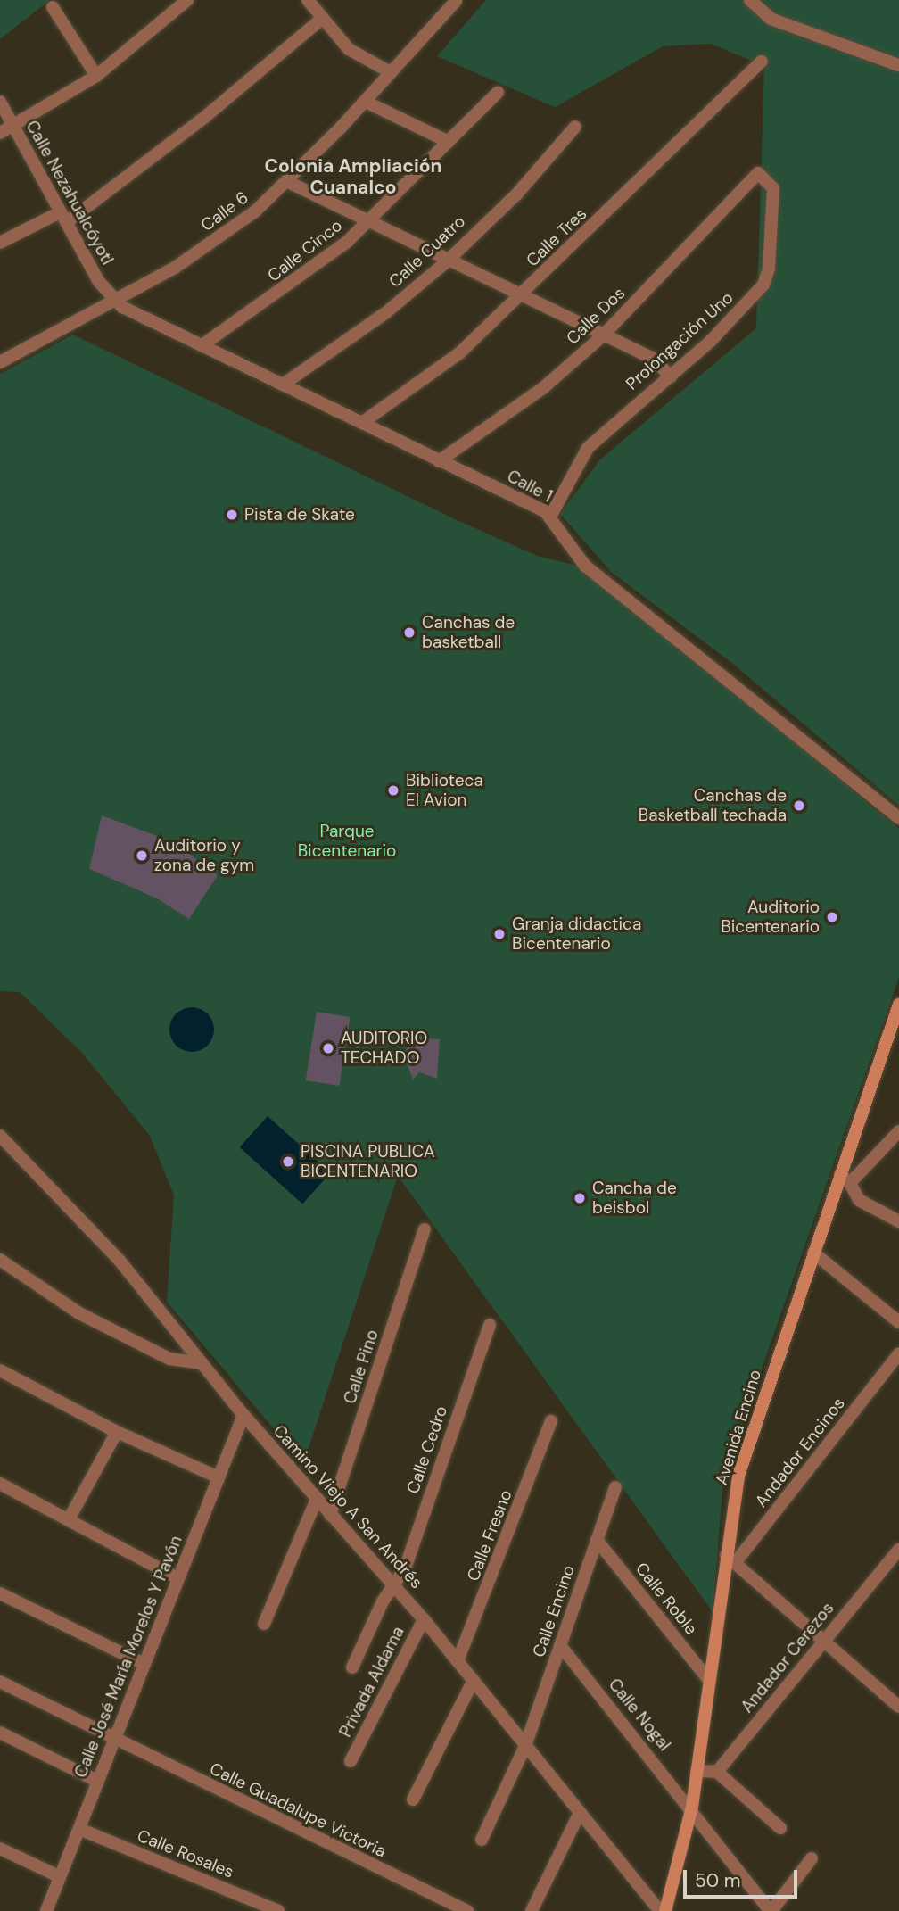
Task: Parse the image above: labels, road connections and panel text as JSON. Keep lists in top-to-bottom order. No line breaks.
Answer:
{"streets":{"main road":["Avenida Encino"],"street":["Calle Nezahualcóyotl","Calle 6","Calle Tres","Calle Cinco","Calle Cuatro","Calle Dos","Prolongación Uno","Calle 1","Calle Pino","Calle Cedro","Andador Encinos","Camino Viejo A San Andrés","Calle Fresno","Calle Roble","Calle Encino","Calle José María Morelos Y Pavón","Andador Cerezos","Privada Aldama","Calle Nogal","Calle Guadalupe Victoria","Calle Rosales"]},"crossings":[["Calle Nezahualcóyotl","Calle 6"],["Calle Nezahualcóyotl","Calle 1"],["Calle 6","Calle 1"],["Calle Tres","Calle 1"],["Calle Cinco","Calle 1"],["Calle Cuatro","Calle 1"],["Calle Dos","Prolongación Uno"],["Calle Dos","Calle 1"],["Prolongación Uno","Calle 1"],["Calle Pino","Camino Viejo A San Andrés"],["Avenida Encino","Andador Encinos"],["Avenida Encino","Calle Roble"],["Avenida Encino","Calle Nogal"],["Calle Cedro","Camino Viejo A San Andrés"],["Camino Viejo A San Andrés","Calle Fresno"],["Camino Viejo A San Andrés","Calle Encino"],["Camino Viejo A San Andrés","Calle José María Morelos Y Pavón"],["Camino Viejo A San Andrés","Privada Aldama"],["Calle Roble","Calle Encino"],["Calle Encino","Calle Nogal"],["Calle José María Morelos Y Pavón","Calle Guadalupe Victoria"],["Calle José María Morelos Y Pavón","Calle Rosales"]],"districts":["Colonia Ampliación Cuanalco"],"parks":["Parque Bicentenario"],"places":["Pista de Skate","Canchas de basketball","Biblioteca El Avion","Canchas de Basketball techada","Auditorio y zona de gym","Auditorio Bicentenario","Granja didactica Bicentenario","AUDITORIO TECHADO","PISCINA PUBLICA BICENTENARIO","Cancha de beisbol"],"scale_bar":"50 m"}
